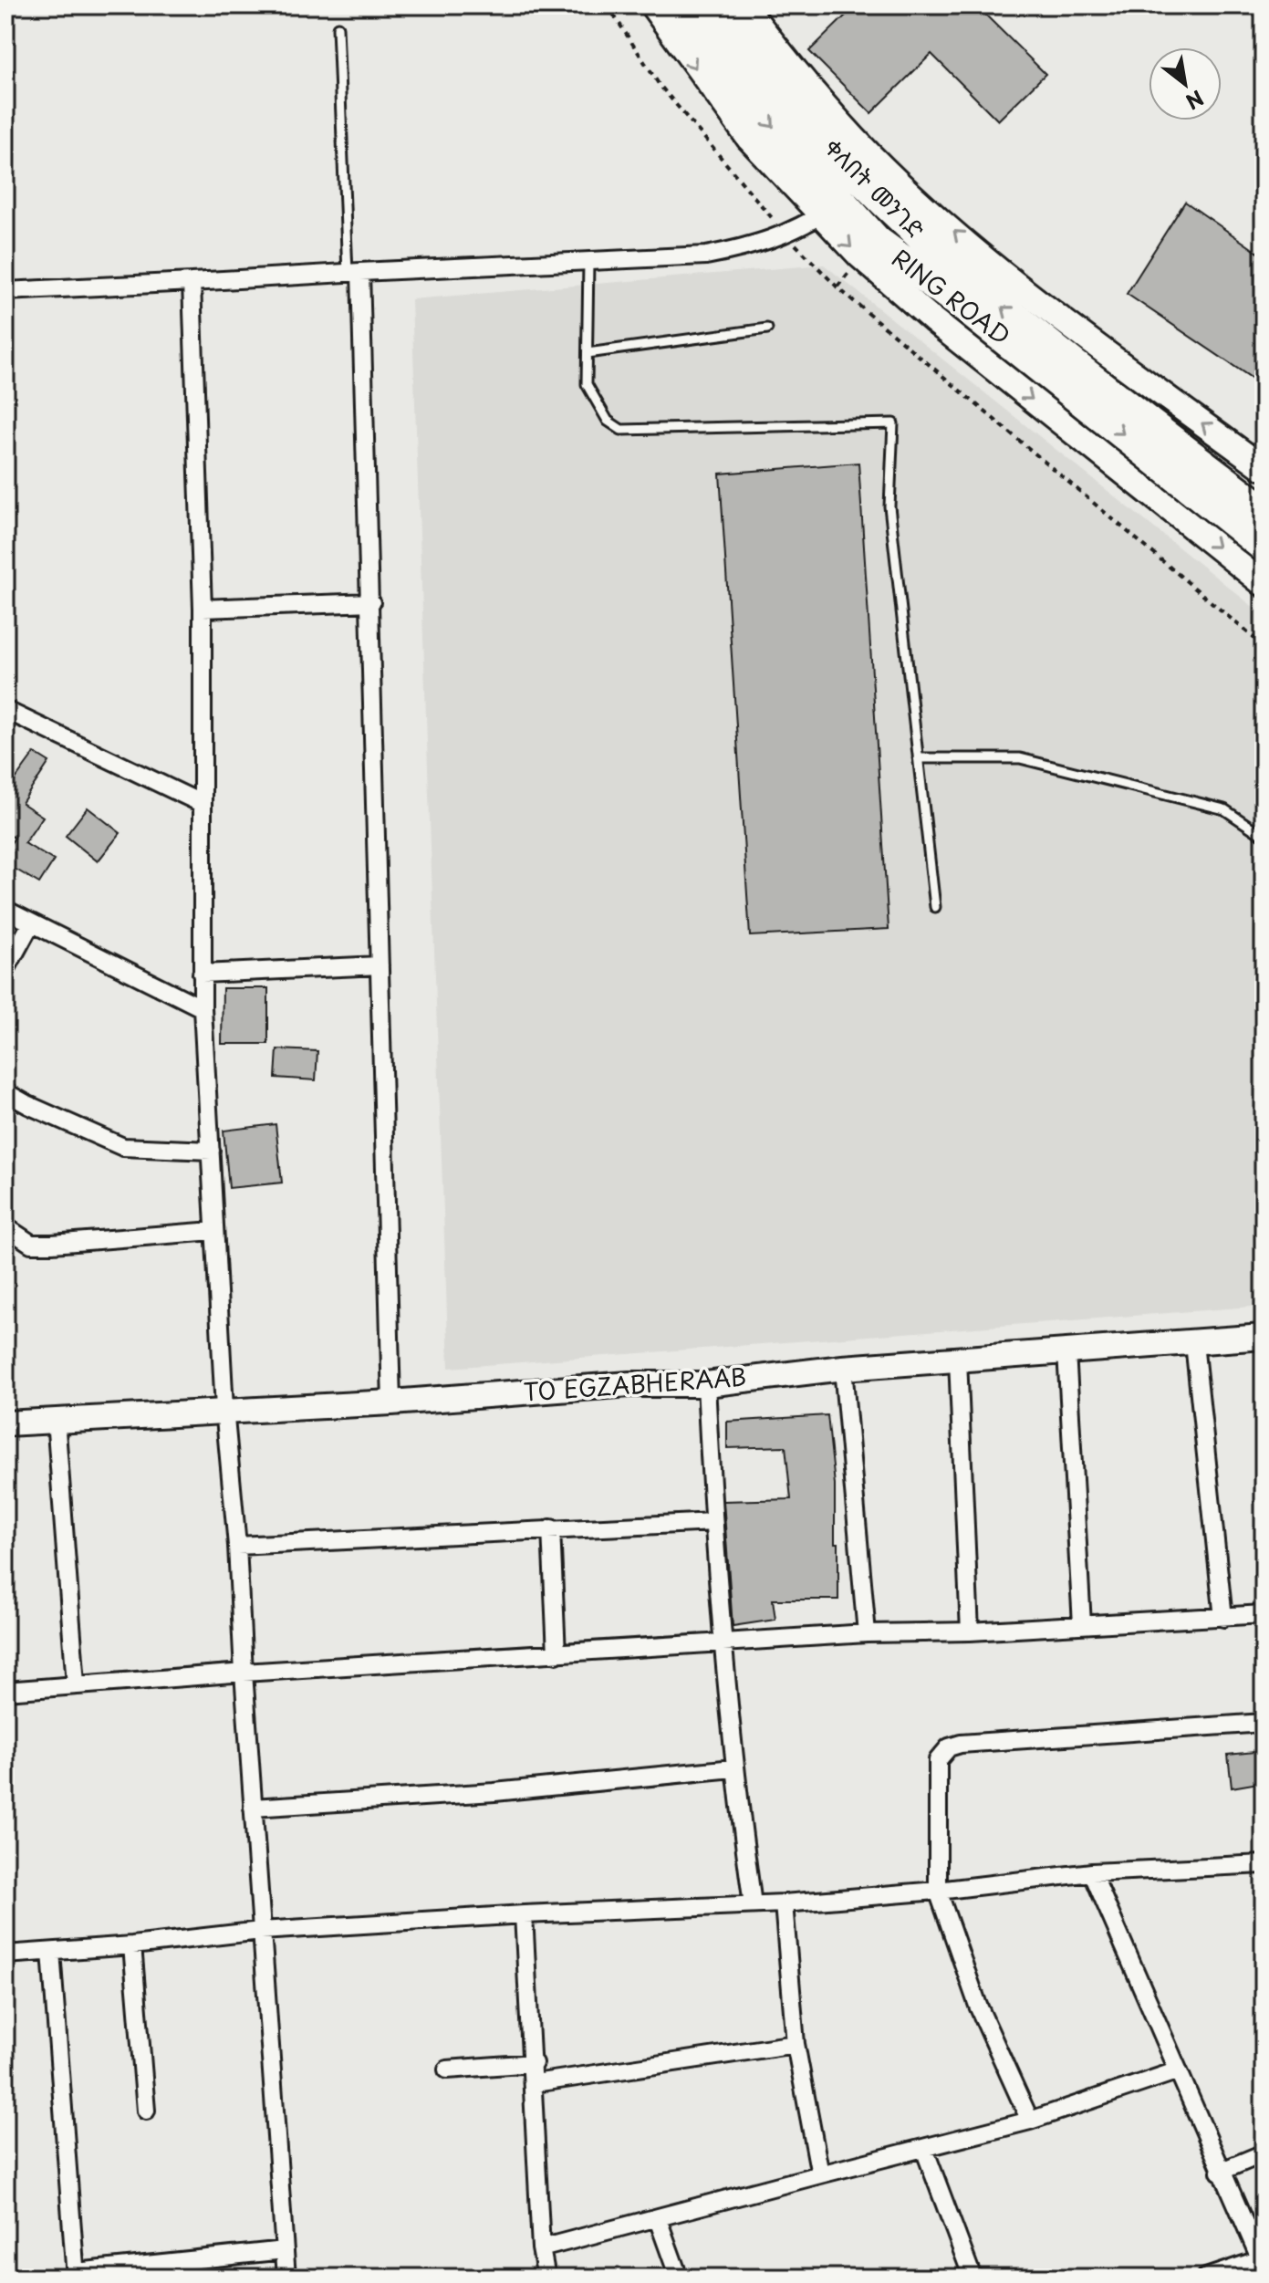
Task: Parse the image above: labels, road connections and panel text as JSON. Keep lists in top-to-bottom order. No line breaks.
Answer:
{"streets":{"highway":["ቀለበት መንገድ","RING ROAD"],"street":["TO EGZABHERAAB"]},"one_way":["ቀለበት መንገድ","RING ROAD"],"north":"bottom right"}
